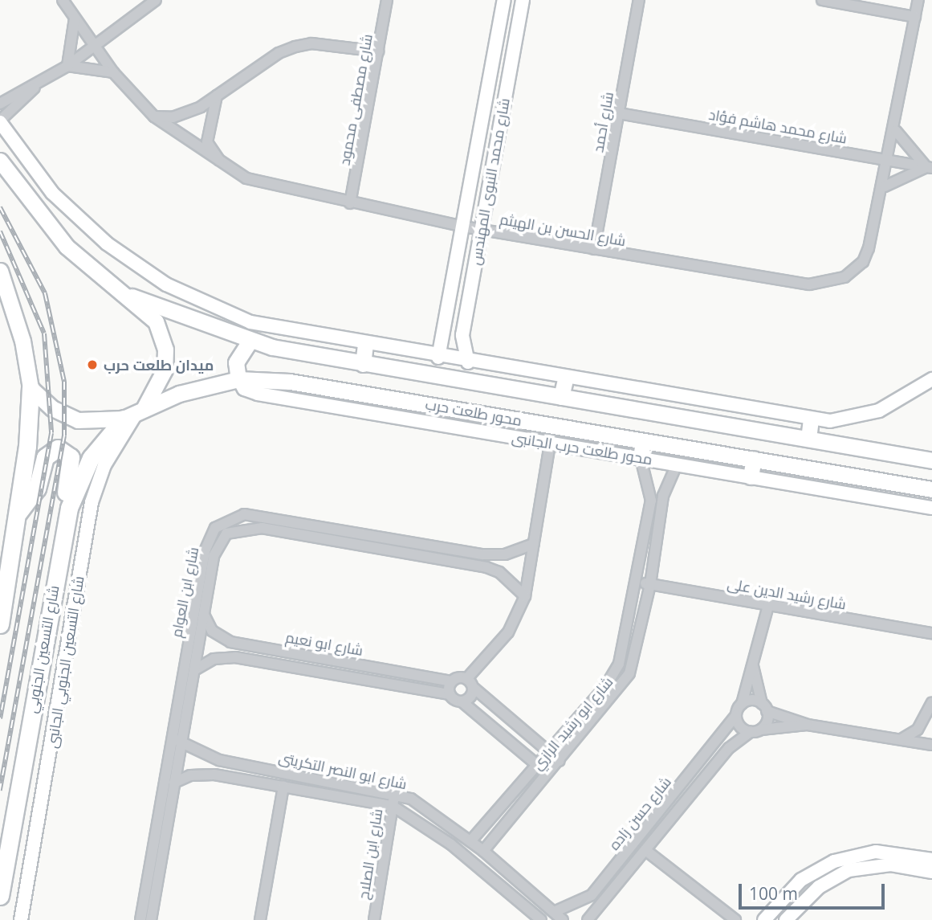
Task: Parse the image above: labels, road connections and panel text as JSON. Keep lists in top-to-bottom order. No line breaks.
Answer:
{"streets":{"highway":["شارع التسعين الجنوبي"],"main road":["محور طلعت حرب"],"street":["شارع مصطفى محمود","شارع أحمد","شارع محمد هاشم فؤاد","شارع محمد النبوى المهندس","شارع الحسن بن الهيثم","محور طلعت حرب الجانبى","شارع ابن العوام","شارع رشيد الدين على","شارع ابو نعيم","شارع التسعين الجنوبي الجانبى","شارع ابو رشيد الرازي","شارع ابو النصر التكريتى","شارع حسن زاده","شارع ابن الصلاح"]},"crossings":[["شارع مصطفى محمود","شارع الحسن بن الهيثم"],["شارع أحمد","شارع محمد هاشم فؤاد"],["شارع أحمد","شارع الحسن بن الهيثم"],["شارع محمد هاشم فؤاد","شارع الحسن بن الهيثم"],["شارع محمد النبوى المهندس","شارع الحسن بن الهيثم"],["محور طلعت حرب","محور طلعت حرب الجانبى"],["محور طلعت حرب","شارع التسعين الجنوبي"],["محور طلعت حرب","شارع التسعين الجنوبي الجانبى"],["محور طلعت حرب الجانبى","شارع ابو رشيد الرازي"],["شارع ابن العوام","شارع ابو نعيم"],["شارع ابن العوام","شارع ابو النصر التكريتى"],["شارع رشيد الدين على","شارع ابو رشيد الرازي"],["شارع التسعين الجنوبي","شارع التسعين الجنوبي الجانبى"],["شارع ابو رشيد الرازي","شارع ابو النصر التكريتى"],["شارع ابو النصر التكريتى","شارع حسن زاده"],["شارع ابو النصر التكريتى","شارع ابن الصلاح"]],"places":["ميدان طلعت حرب"],"scale_bar":"100 m"}
